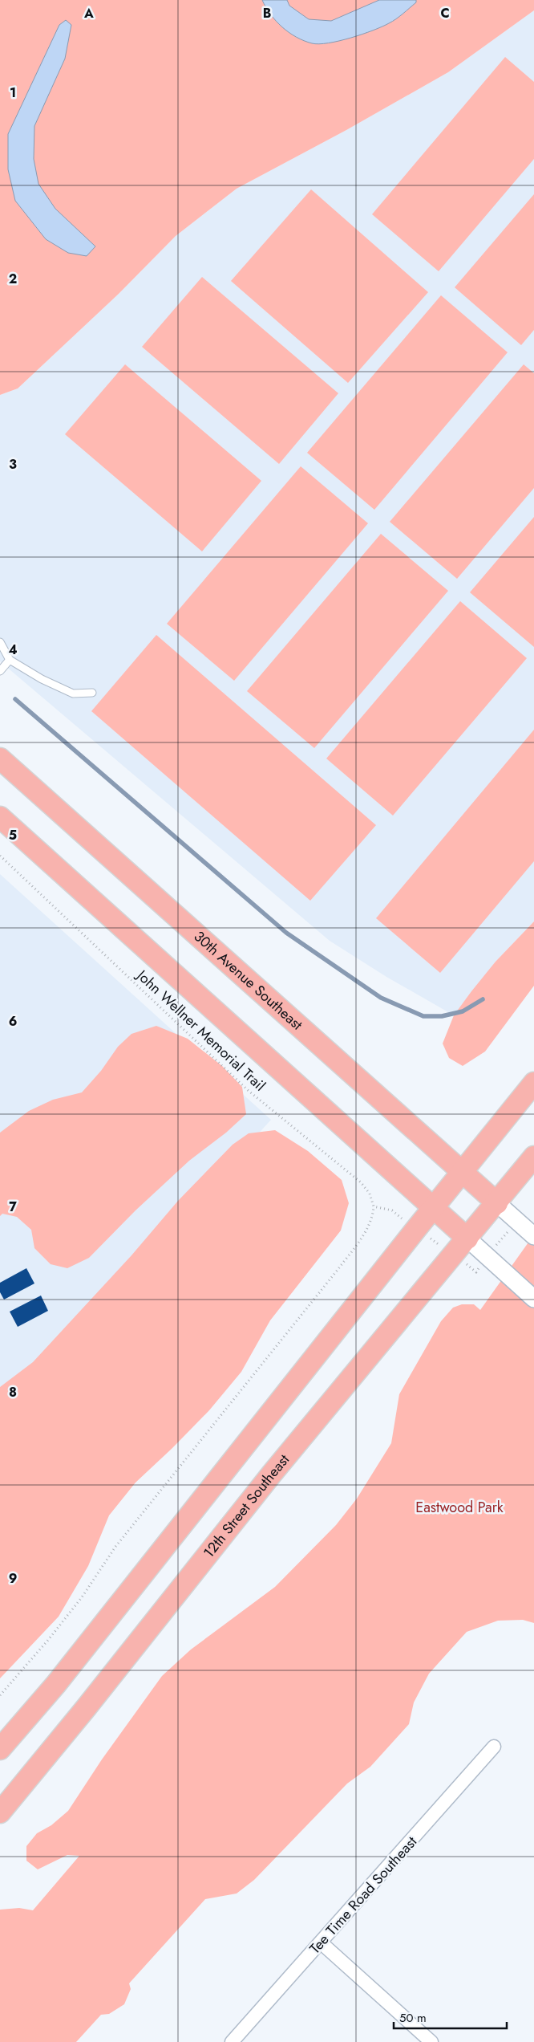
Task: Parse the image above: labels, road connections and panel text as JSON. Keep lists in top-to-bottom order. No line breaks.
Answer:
{"streets":{"main road":["30th Avenue Southeast","12th Street Southeast"],"street":["Tee Time Road Southeast"],"path":["John Wellner Memorial Trail"]},"crossings":[["30th Avenue Southeast","12th Street Southeast"]],"parks":["Eastwood Park"],"scale_bar":"50 m","grid":{"columns":["A","B","C"],"rows":["1","2","3","4","5","6","7","8","9"]}}
